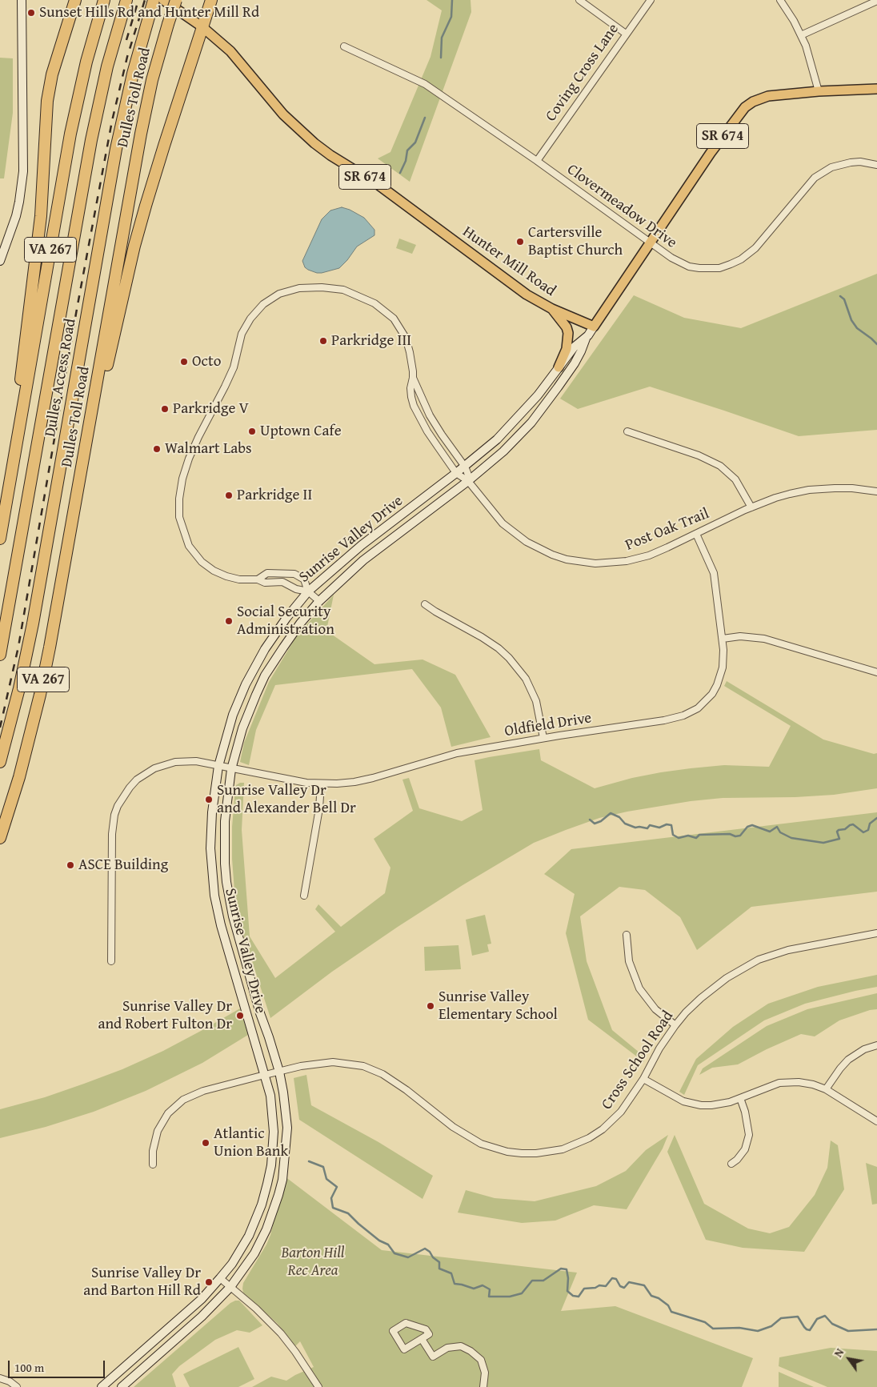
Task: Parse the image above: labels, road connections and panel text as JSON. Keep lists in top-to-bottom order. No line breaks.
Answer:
{"streets":{"highway":["Dulles Toll Road","VA 267","Dulles Access Road"],"main road":["SR 674","Hunter Mill Road","Sunrise Valley Drive"],"street":["Coving Cross Lane","Clovermeadow Drive","Post Oak Trail","Oldfield Drive","Cross School Road"]},"crossings":[["Coving Cross Lane","Clovermeadow Drive"],["SR 674","Clovermeadow Drive"],["SR 674","Hunter Mill Road"],["SR 674","Sunrise Valley Drive"],["Hunter Mill Road","Sunrise Valley Drive"],["Post Oak Trail","Sunrise Valley Drive"],["Post Oak Trail","Oldfield Drive"],["Sunrise Valley Drive","Oldfield Drive"],["Sunrise Valley Drive","Cross School Road"]],"parks":["Barton Hill Rec Area"],"places":["Sunset Hills Rd and Hunter Mill Rd","Cartersville Baptist Church","Parkridge III","Octo","Parkridge V","Uptown Cafe","Walmart Labs","Parkridge II","Social Security Administration","Sunrise Valley Dr and Alexander Bell Dr","ASCE Building","Sunrise Valley Elementary School","Sunrise Valley Dr and Robert Fulton Dr","Atlantic Union Bank","Sunrise Valley Dr and Barton Hill Rd"],"scale_bar":"100 m","north":"top left"}
